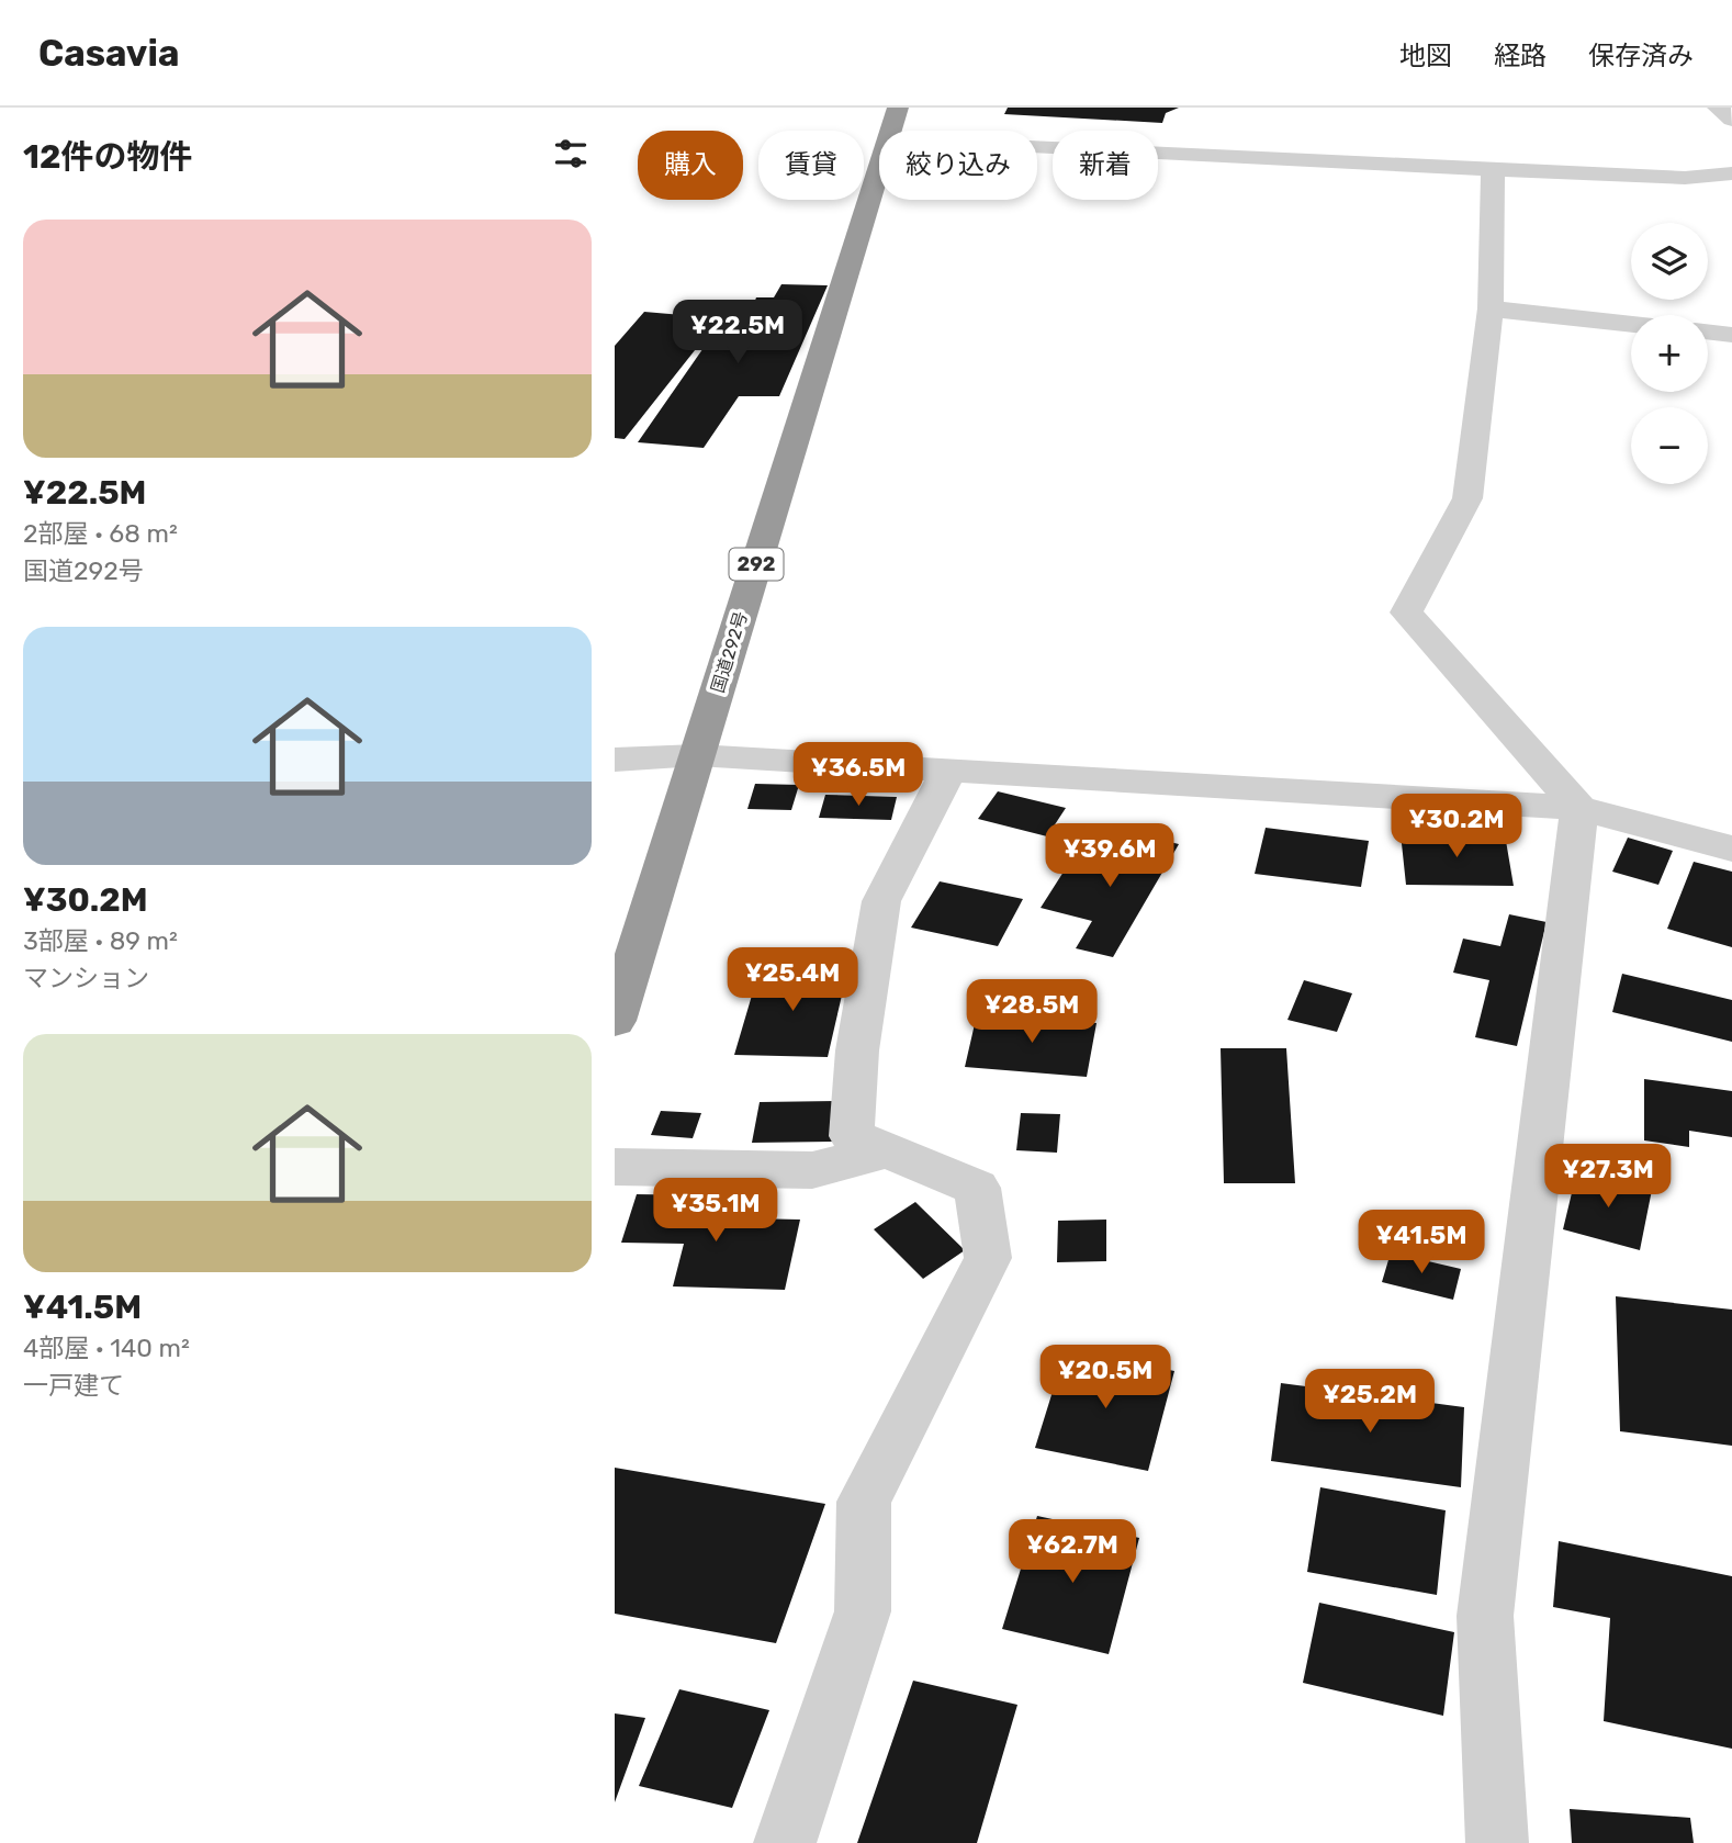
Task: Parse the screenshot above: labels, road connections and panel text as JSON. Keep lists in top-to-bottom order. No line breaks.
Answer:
{"streets":{"highway":["292","国道292号"]},"page":{"header":"Casavia","nav":["地図","経路","保存済み"],"heading":"12件の物件","chip":["購入","賃貸","絞り込み","新着"],"list":[{"name":"¥22.5M","note":"2部屋 · 68 m² · 国道292号"},{"name":"¥30.2M","note":"3部屋 · 89 m² · マンション"},{"name":"¥41.5M","note":"4部屋 · 140 m² · 一戸建て"}],"map_buttons":["+","−"],"price":["¥22.5M","¥36.5M","¥30.2M","¥39.6M","¥25.4M","¥28.5M","¥27.3M","¥35.1M","¥41.5M","¥20.5M","¥25.2M","¥62.7M"]}}
